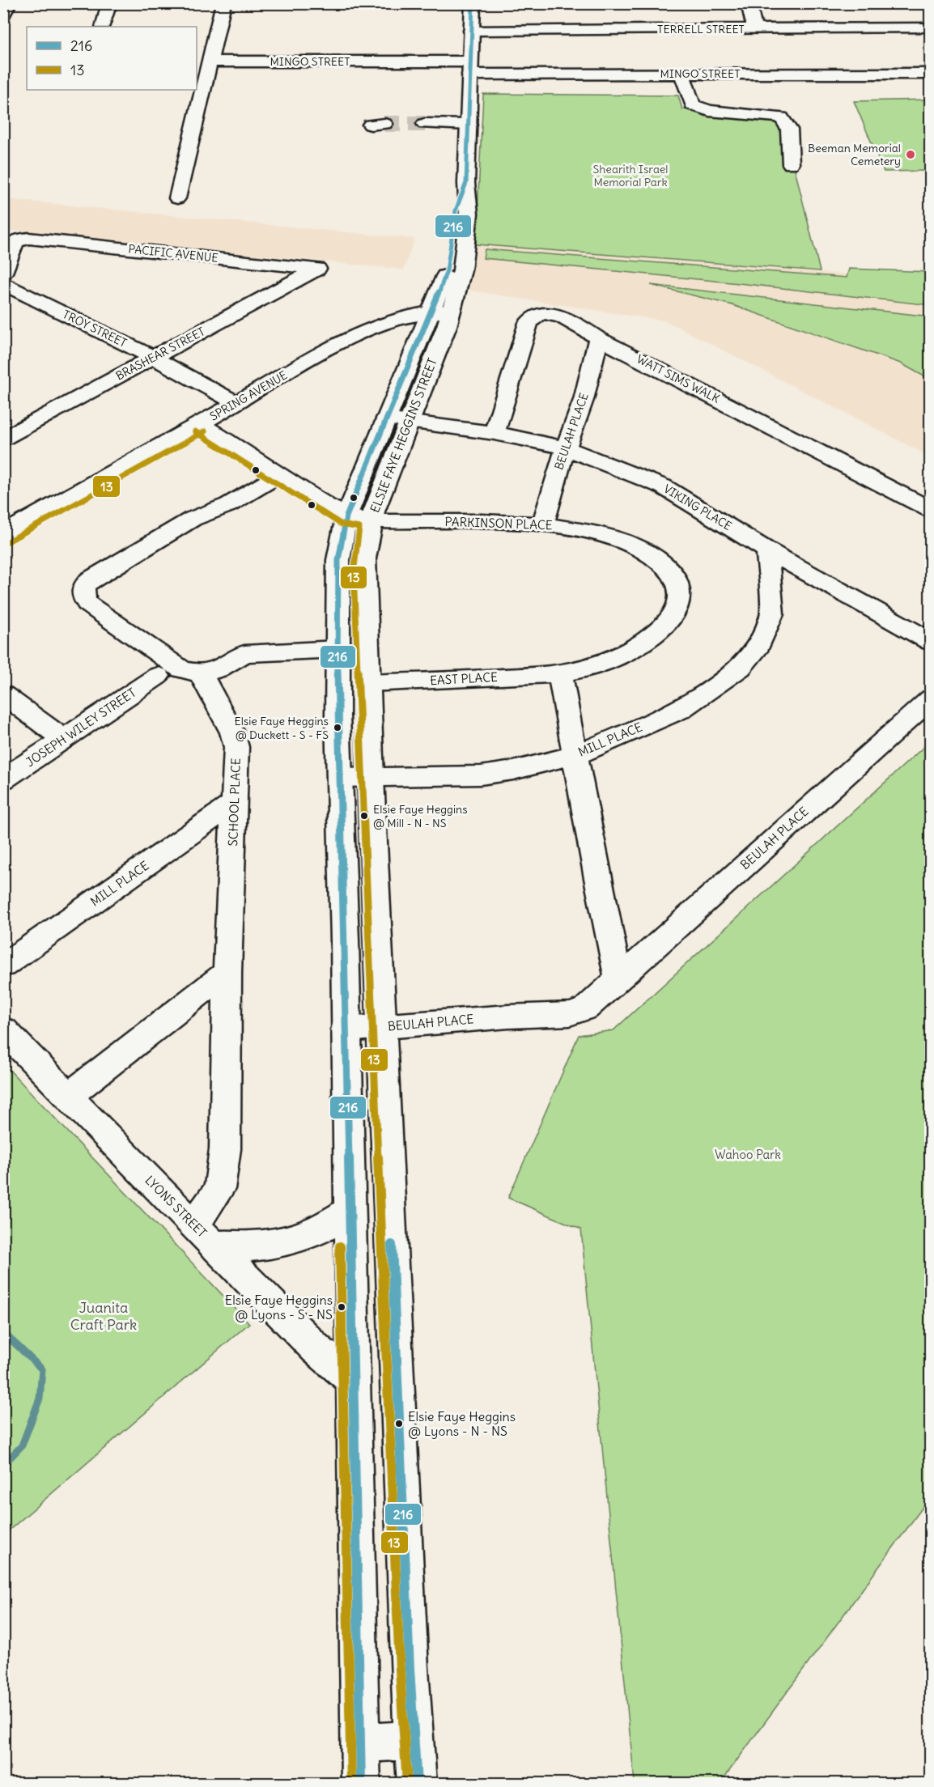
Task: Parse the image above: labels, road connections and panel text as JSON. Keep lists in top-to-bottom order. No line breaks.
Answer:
{"streets":{"street":["TERRELL STREET","MINGO STREET","PACIFIC AVENUE","TROY STREET","BRASHEAR STREET","WATT SIMS WALK","SPRING AVENUE","BEULAH PLACE","ELSIE FAYE HEGGINS STREET","VIKING PLACE","PARKINSON PLACE","EAST PLACE","JOSEPH WILEY STREET","MILL PLACE","SCHOOL PLACE","LYONS STREET"]},"crossings":[["PACIFIC AVENUE","BRASHEAR STREET"],["TROY STREET","BRASHEAR STREET"],["TROY STREET","SPRING AVENUE"],["WATT SIMS WALK","BEULAH PLACE"],["WATT SIMS WALK","VIKING PLACE"],["SPRING AVENUE","ELSIE FAYE HEGGINS STREET"],["BEULAH PLACE","ELSIE FAYE HEGGINS STREET"],["BEULAH PLACE","VIKING PLACE"],["BEULAH PLACE","PARKINSON PLACE"],["ELSIE FAYE HEGGINS STREET","VIKING PLACE"],["ELSIE FAYE HEGGINS STREET","PARKINSON PLACE"],["ELSIE FAYE HEGGINS STREET","EAST PLACE"],["ELSIE FAYE HEGGINS STREET","MILL PLACE"],["ELSIE FAYE HEGGINS STREET","LYONS STREET"],["VIKING PLACE","MILL PLACE"],["PARKINSON PLACE","EAST PLACE"],["MILL PLACE","SCHOOL PLACE"],["SCHOOL PLACE","LYONS STREET"]],"parks":["Shearith Israel Memorial Park","Wahoo Park","Juanita Craft Park"],"places":["Beeman Memorial Cemetery","Elsie Faye Heggins @ Duckett - S - FS","Elsie Faye Heggins @ Mill - N - NS","Elsie Faye Heggins @ Lyons - S - NS","Elsie Faye Heggins @ Lyons - N - NS"],"lines":["transit line 216","transit line 13"],"legend":["216","13"]}
